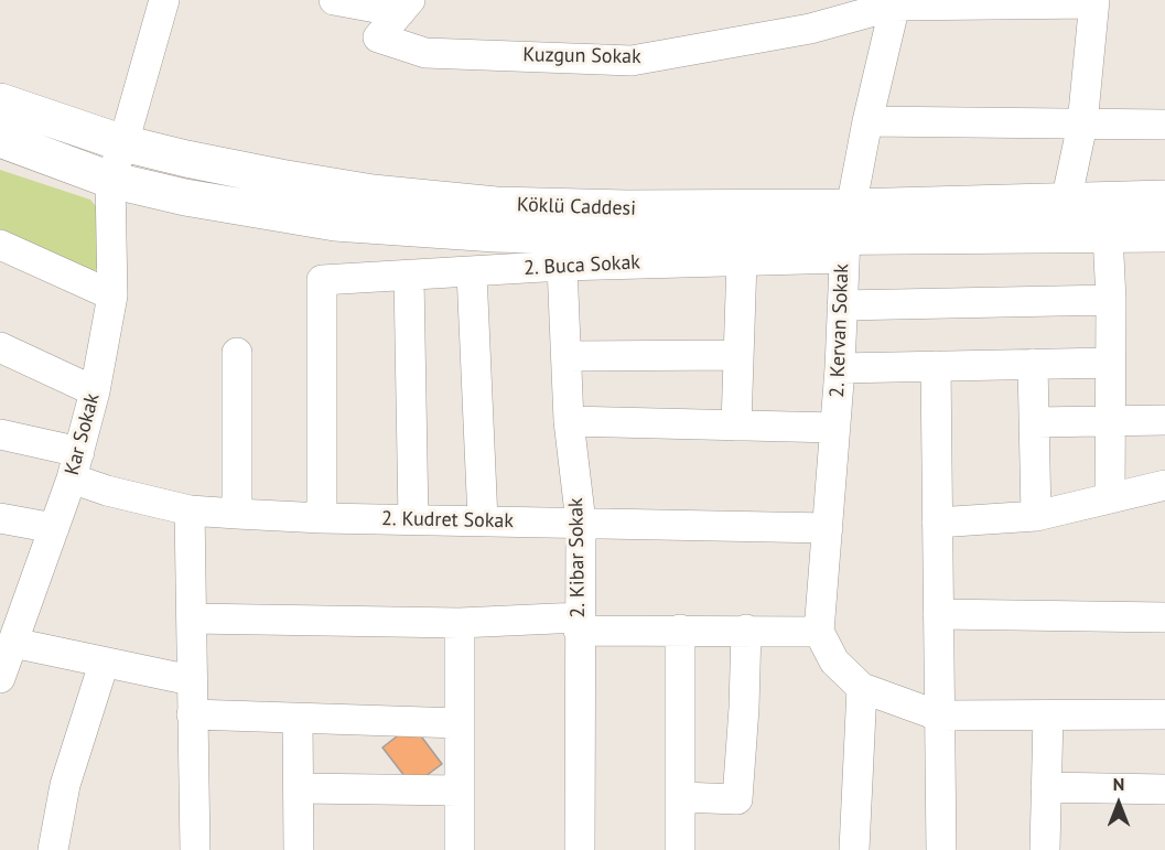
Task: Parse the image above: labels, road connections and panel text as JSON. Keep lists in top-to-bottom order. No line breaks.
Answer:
{"streets":{"main road":["Köklü Caddesi"],"street":["Kuzgun Sokak","2. Buca Sokak","2. Kervan Sokak","Kar Sokak","2. Kudret Sokak","2. Kibar Sokak"]},"crossings":[["Kuzgun Sokak","2. Kervan Sokak"],["Köklü Caddesi","2. Buca Sokak"],["Köklü Caddesi","2. Kervan Sokak"],["Köklü Caddesi","Kar Sokak"],["2. Buca Sokak","2. Kervan Sokak"],["2. Buca Sokak","2. Kudret Sokak"],["2. Buca Sokak","2. Kibar Sokak"],["2. Kervan Sokak","2. Kudret Sokak"],["Kar Sokak","2. Kudret Sokak"],["2. Kudret Sokak","2. Kibar Sokak"]],"north":"top"}
